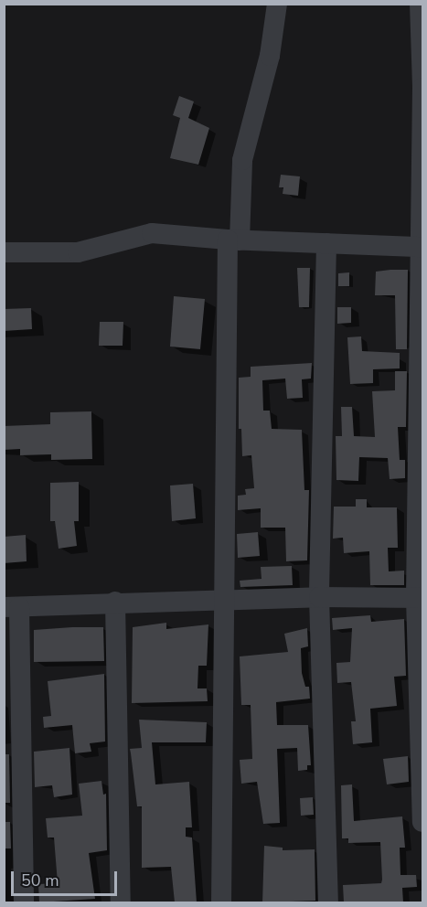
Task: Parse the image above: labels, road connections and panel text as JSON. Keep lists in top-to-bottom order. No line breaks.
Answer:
{"scale_bar":"50 m"}
